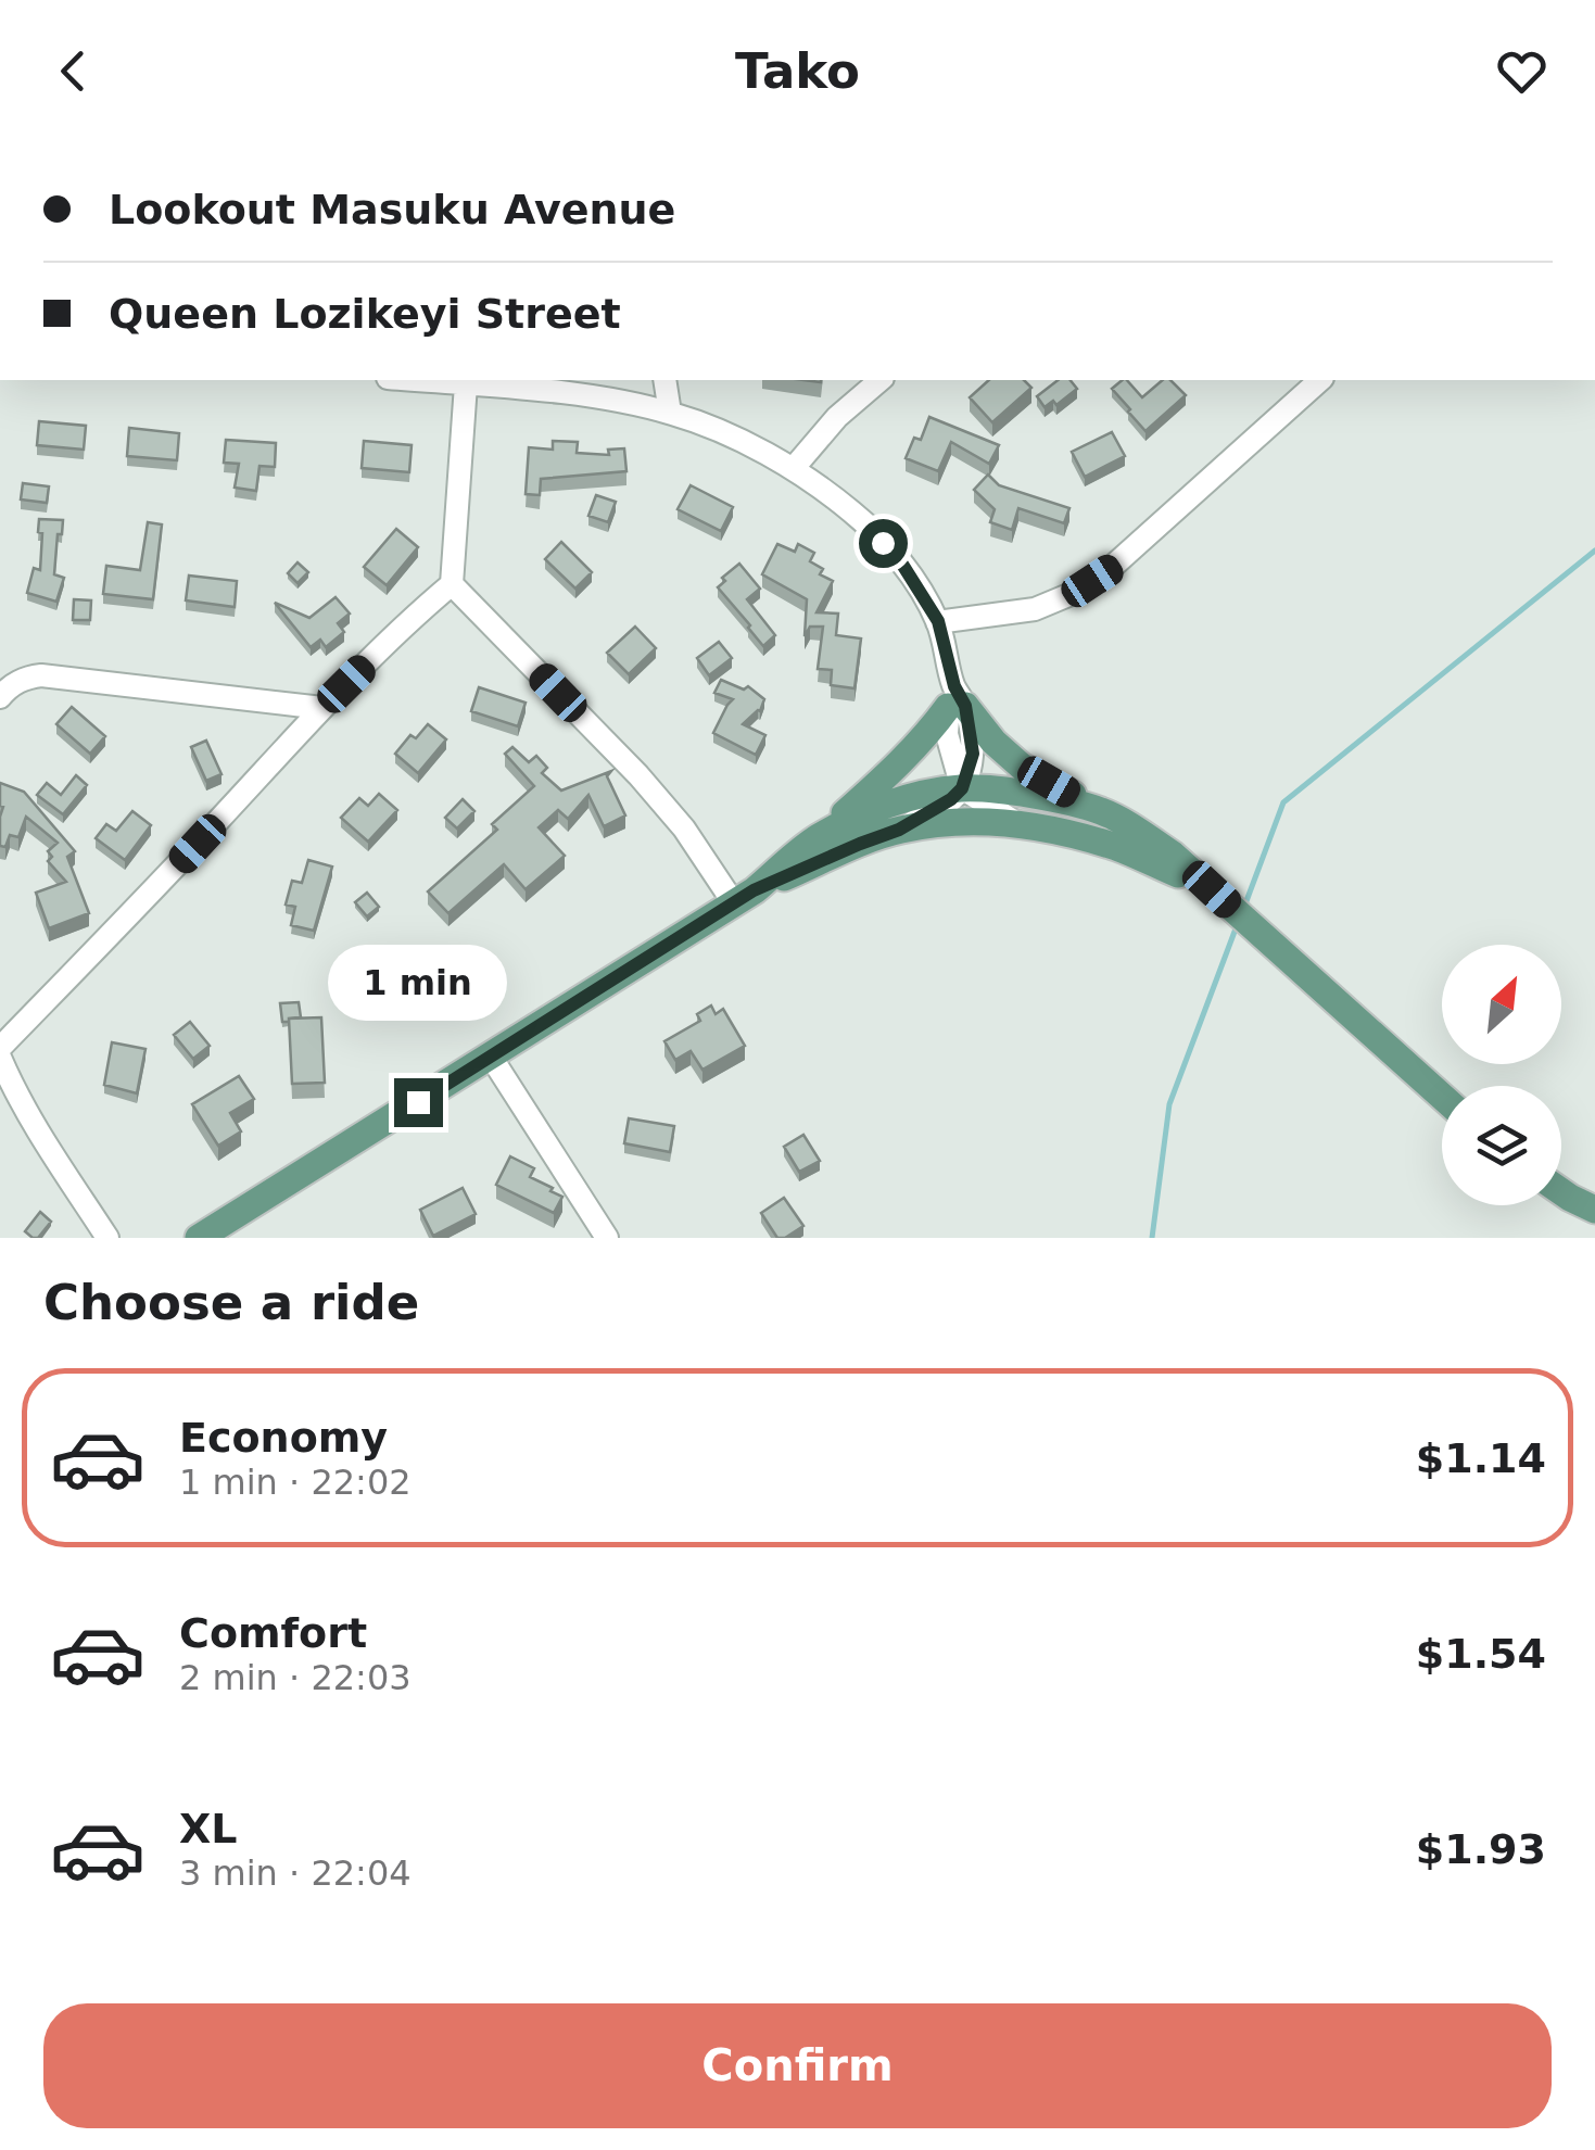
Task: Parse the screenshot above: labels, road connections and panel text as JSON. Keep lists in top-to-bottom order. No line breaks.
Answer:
{"north":"top right","page":{"header":"Tako","banner":["Lookout Masuku Avenue","Queen Lozikeyi Street"],"bubble":"1 min","heading":"Choose a ride","list":[{"name":"Economy","note":"1 min · 22:02","value":"$1.14"},{"name":"Comfort","note":"2 min · 22:03","value":"$1.54"},{"name":"XL","note":"3 min · 22:04","value":"$1.93"}],"buttons":"Confirm"}}
